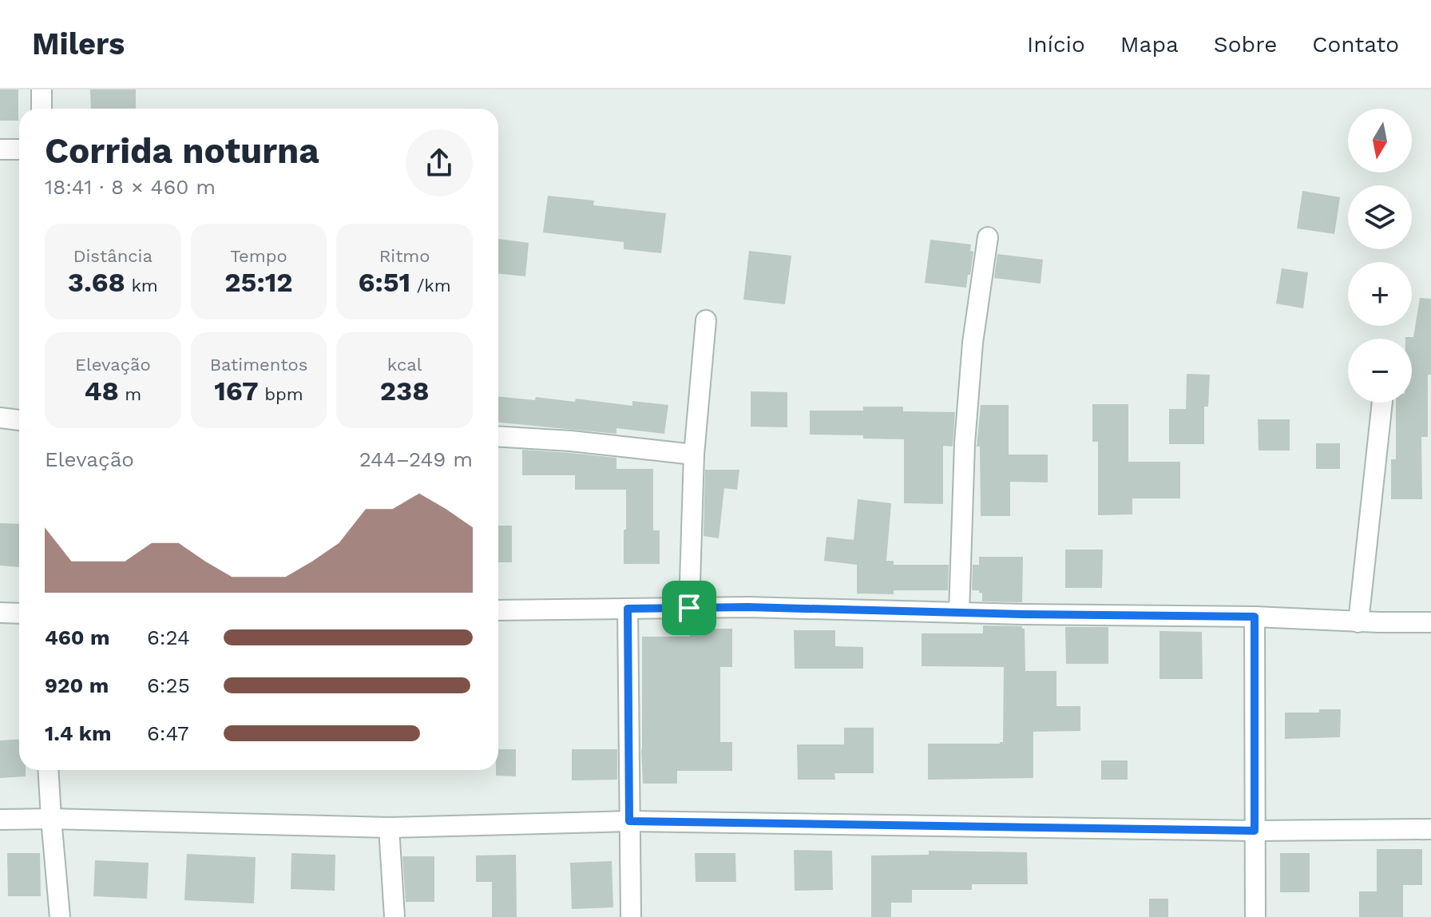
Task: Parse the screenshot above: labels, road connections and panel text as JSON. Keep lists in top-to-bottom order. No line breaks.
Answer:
{"north":"bottom","page":{"header":"Milers","nav":["Início","Mapa","Sobre","Contato"],"map_buttons":["+","−"],"heading":["Corrida noturna","18:41 · 8 × 460 m"],"stats":[["Distância","3.68 km"],["Tempo","25:12"],["Ritmo","6:51 /km"],["Elevação","48 m"],["Batimentos","167 bpm"],["kcal","238"]],"chart":["Elevação","244–249 m"],"list":[{"name":"460 m","note":"6:24"},{"name":"920 m","note":"6:25"},{"name":"1.4 km","note":"6:47"}]}}
